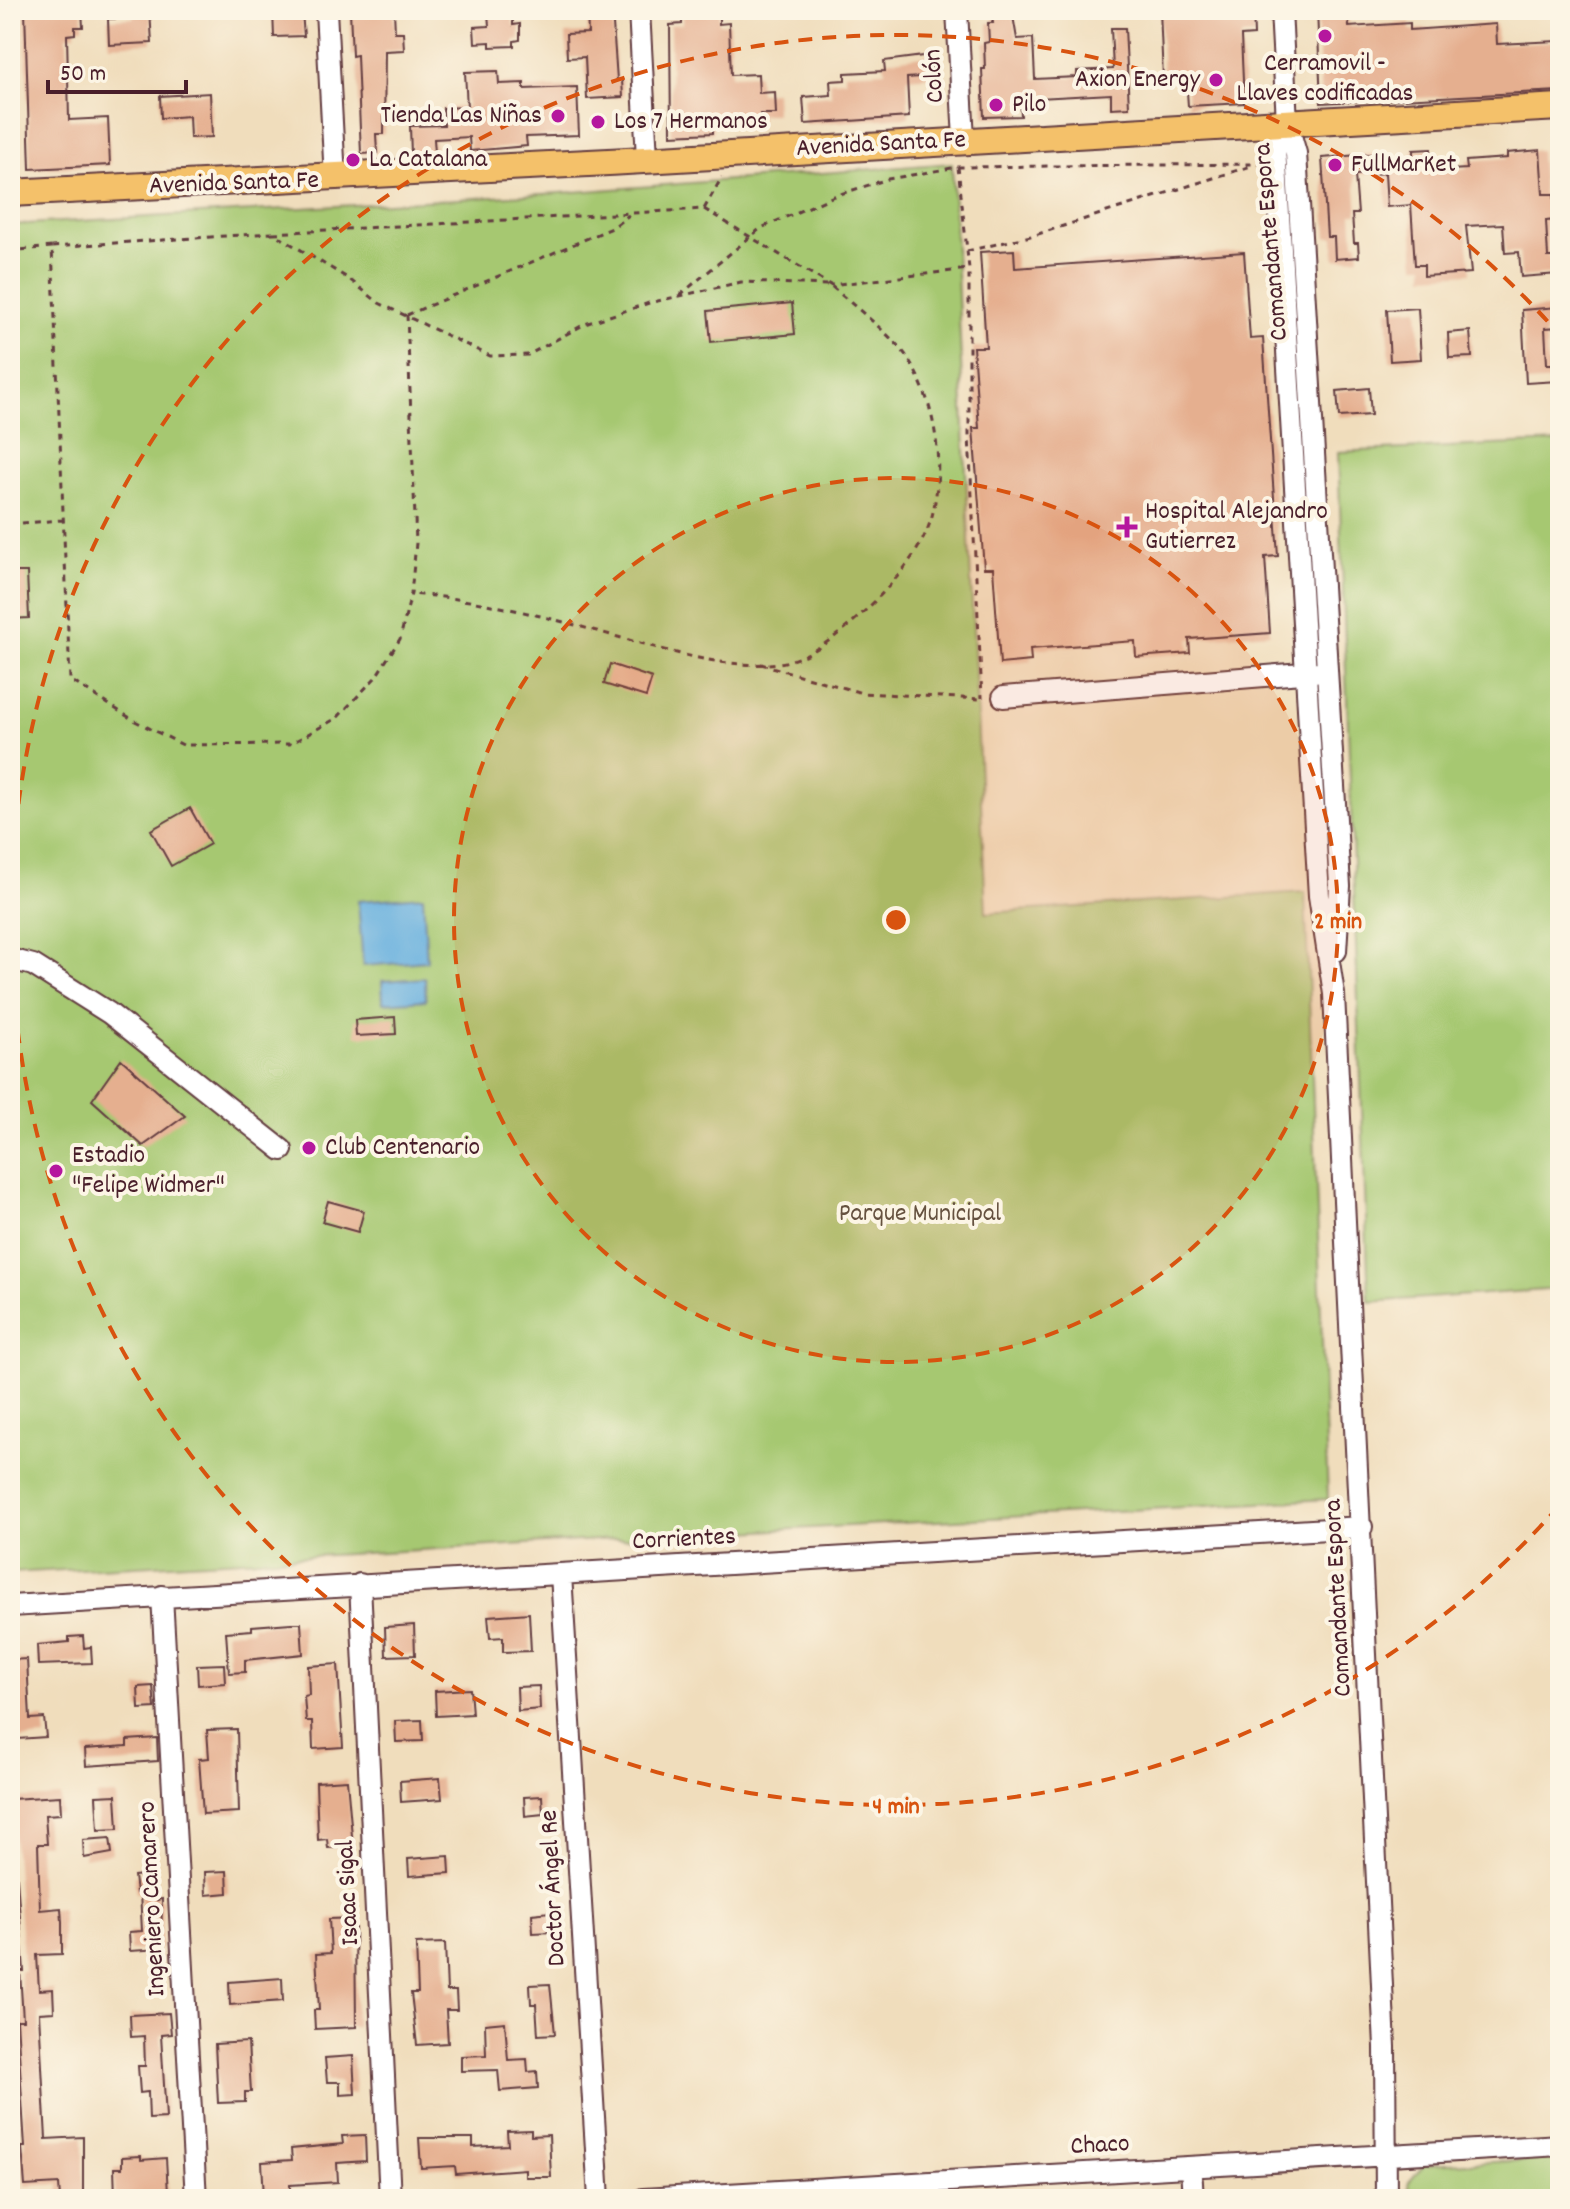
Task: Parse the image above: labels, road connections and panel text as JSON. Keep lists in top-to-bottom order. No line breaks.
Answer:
{"streets":{"main road":["Avenida Santa Fe"],"street":["Colón","Comandante Espora","Corrientes","Doctor Ángel Re","Isaac Sigal","Ingeniero Camarero","Chaco"]},"crossings":[["Colón","Avenida Santa Fe"],["Avenida Santa Fe","Comandante Espora"],["Comandante Espora","Corrientes"],["Comandante Espora","Chaco"],["Corrientes","Doctor Ángel Re"],["Corrientes","Isaac Sigal"],["Corrientes","Ingeniero Camarero"]],"parks":["Parque Municipal"],"places":{"other":["Cerramovil - Llaves codificadas","Axion Energy","Pilo","Tienda Las Niñas","Los 7 Hermanos","La Catalana","FullMarKet","Club Centenario","Estadio \"Felipe Widmer\""],"health":["Hospital Alejandro Gutierrez"]},"scale_bar":"50 m","rings":["2 min","4 min"]}
